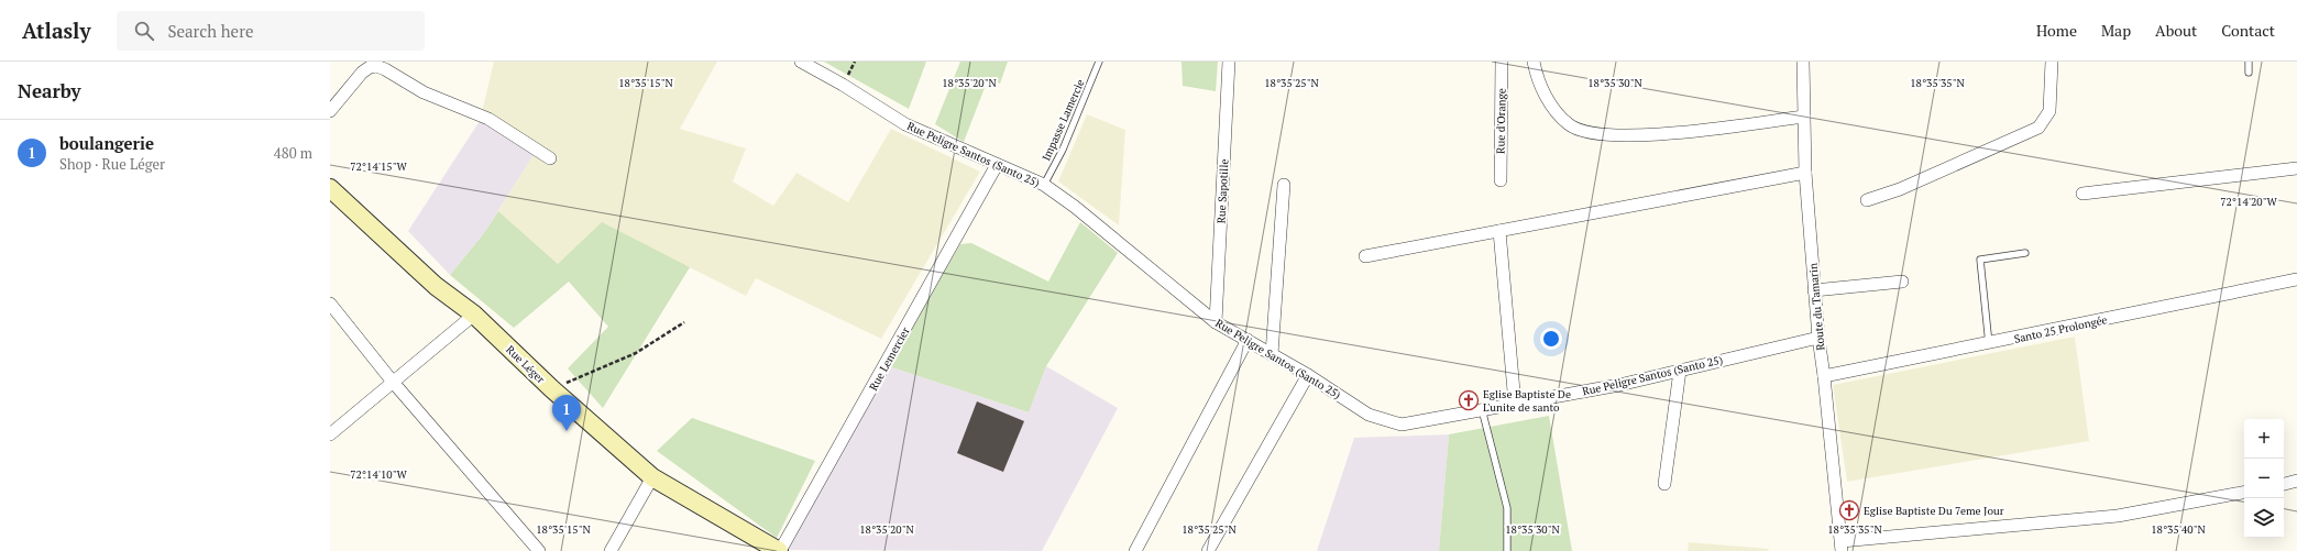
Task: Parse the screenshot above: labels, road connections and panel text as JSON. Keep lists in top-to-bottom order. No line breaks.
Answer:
{"streets":{"street":["Rue d'Orange","Rue Peligre Santos (Santo 25)","Rue Sapotille","Route du Tamarin","Santo 25 Prolongée","Rue Lemercier","Rue Léger"],"lane":["Impasse Lamercie"]},"crossings":[["Impasse Lamercie","Rue Peligre Santos (Santo 25)"],["Rue Peligre Santos (Santo 25)","Rue Sapotille"],["Rue Peligre Santos (Santo 25)","Route du Tamarin"],["Rue Peligre Santos (Santo 25)","Rue Lemercier"],["Route du Tamarin","Santo 25 Prolongée"],["Rue Lemercier","Rue Léger"]],"places":{"church":["Eglise Baptiste De L'unite de santo","Eglise Baptiste Du 7eme Jour"]},"page":{"header":"Atlasly","search":"Search here","nav":["Home","Map","About","Contact"],"heading":"Nearby","list":[{"mark":"1","name":"boulangerie","note":"Shop · Rue Léger","value":"480 m"}],"pins":"1","map_buttons":["+","−"]},"coordinates":["18°35'15\"N","18°35'20\"N","18°35'25\"N","18°35'30\"N","18°35'35\"N","72°14'15\"W","72°14'20\"W","72°14'10\"W","18°35'40\"N"]}
